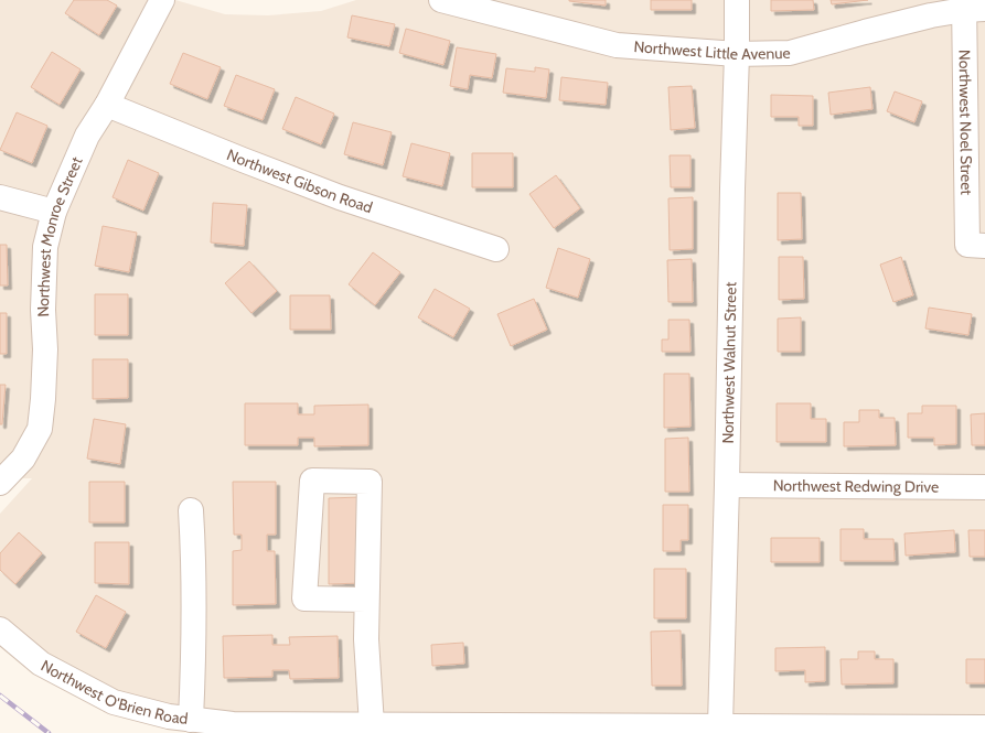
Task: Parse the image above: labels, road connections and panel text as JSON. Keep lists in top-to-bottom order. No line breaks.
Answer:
{"streets":{"street":["Northwest Little Avenue","Northwest Noel Street","Northwest Gibson Road","Northwest Monroe Street","Northwest Walnut Street","Northwest Redwing Drive","Northwest O'Brien Road"]},"crossings":[["Northwest Little Avenue","Northwest Noel Street"],["Northwest Little Avenue","Northwest Walnut Street"],["Northwest Gibson Road","Northwest Monroe Street"],["Northwest Walnut Street","Northwest Redwing Drive"],["Northwest Walnut Street","Northwest O'Brien Road"]]}
